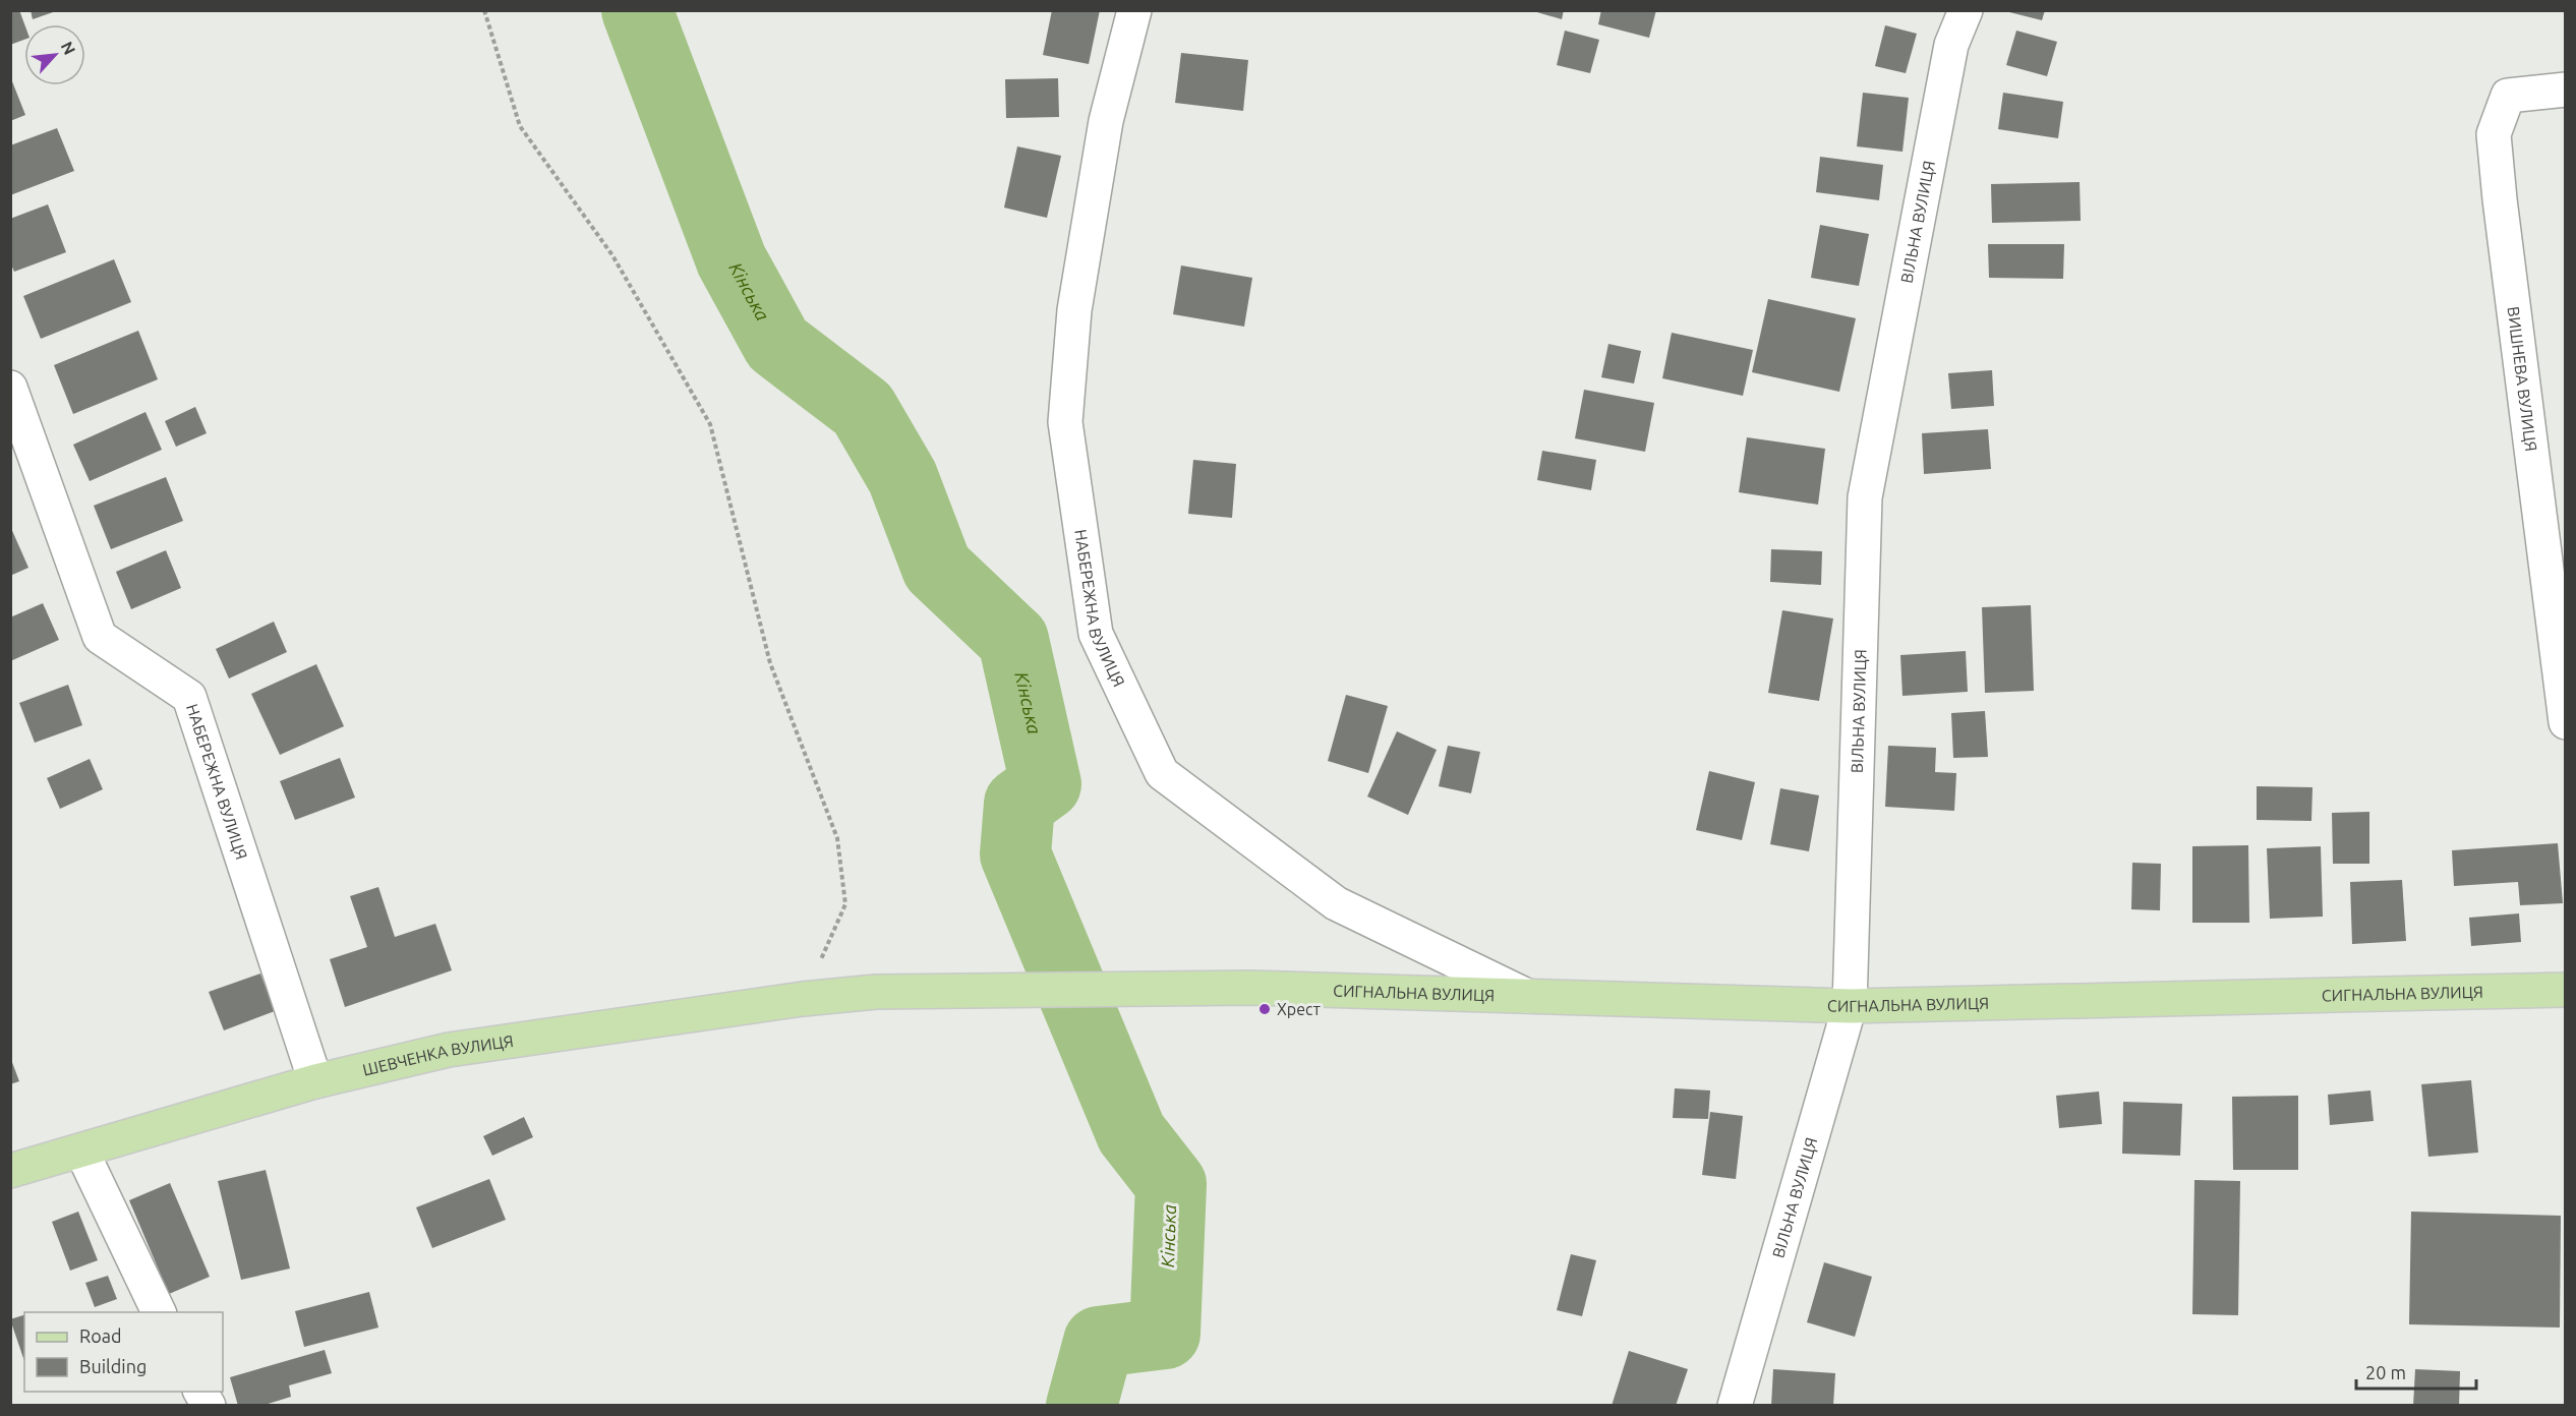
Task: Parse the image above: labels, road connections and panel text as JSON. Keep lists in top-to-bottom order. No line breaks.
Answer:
{"streets":{"main road":["СИГНАЛЬНА ВУЛИЦЯ","ШЕВЧЕНКА ВУЛИЦЯ"],"street":["ВІЛЬНА ВУЛИЦЯ","ВИШНЕВА ВУЛИЦЯ","НАБЕРЕЖНА ВУЛИЦЯ"]},"crossings":[["ВІЛЬНА ВУЛИЦЯ","СИГНАЛЬНА ВУЛИЦЯ"],["НАБЕРЕЖНА ВУЛИЦЯ","СИГНАЛЬНА ВУЛИЦЯ"],["НАБЕРЕЖНА ВУЛИЦЯ","ШЕВЧЕНКА ВУЛИЦЯ"],["СИГНАЛЬНА ВУЛИЦЯ","ШЕВЧЕНКА ВУЛИЦЯ"]],"water":["Кінська"],"places":["Хрест"],"legend":["Road","Building"],"scale_bar":"20 m","north":"top right"}
